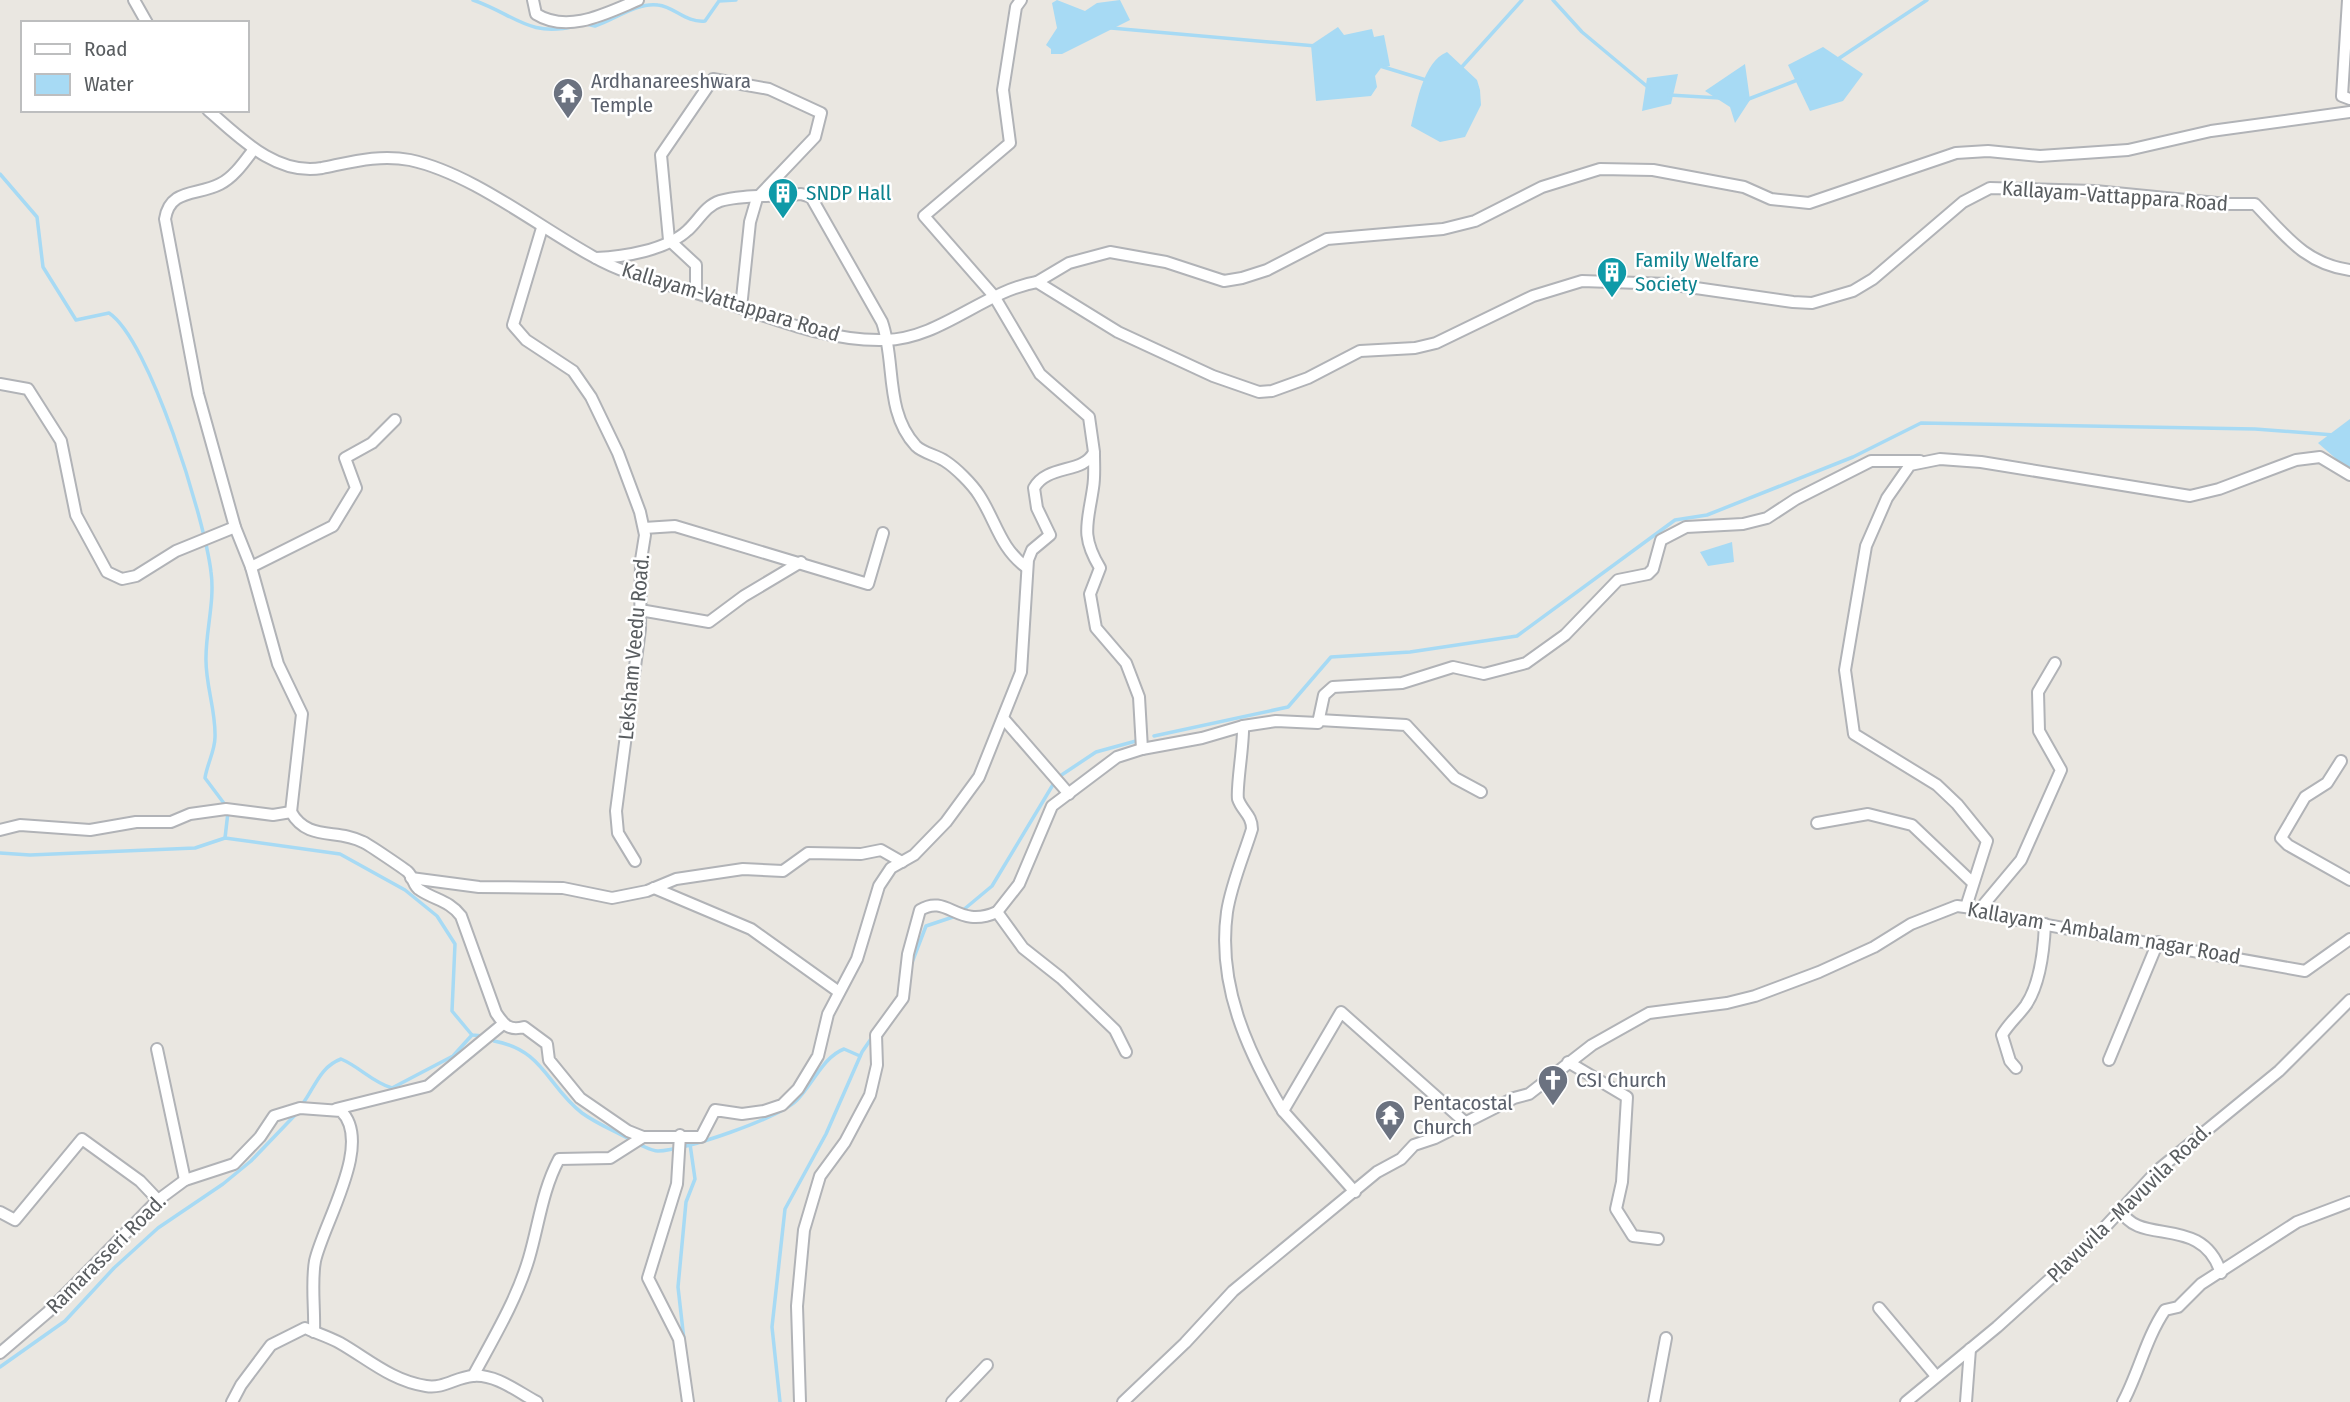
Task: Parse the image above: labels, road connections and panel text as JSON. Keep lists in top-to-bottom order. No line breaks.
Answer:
{"streets":{"street":["Kallayam-Vattappara Road","Leksham Veedu Road.","Kallayam - Ambalam nagar Road","Plavuvila -Mavuvila Road.","Ramarasseri Road."]},"crossings":[["Kallayam-Vattappara Road","Leksham Veedu Road."]],"places":{"temple":["Ardhanareeshwara Temple","Pentacostal Church"],"building":["SNDP Hall","Family Welfare Society"],"church":["CSI Church"]},"legend":["Road","Water"]}
